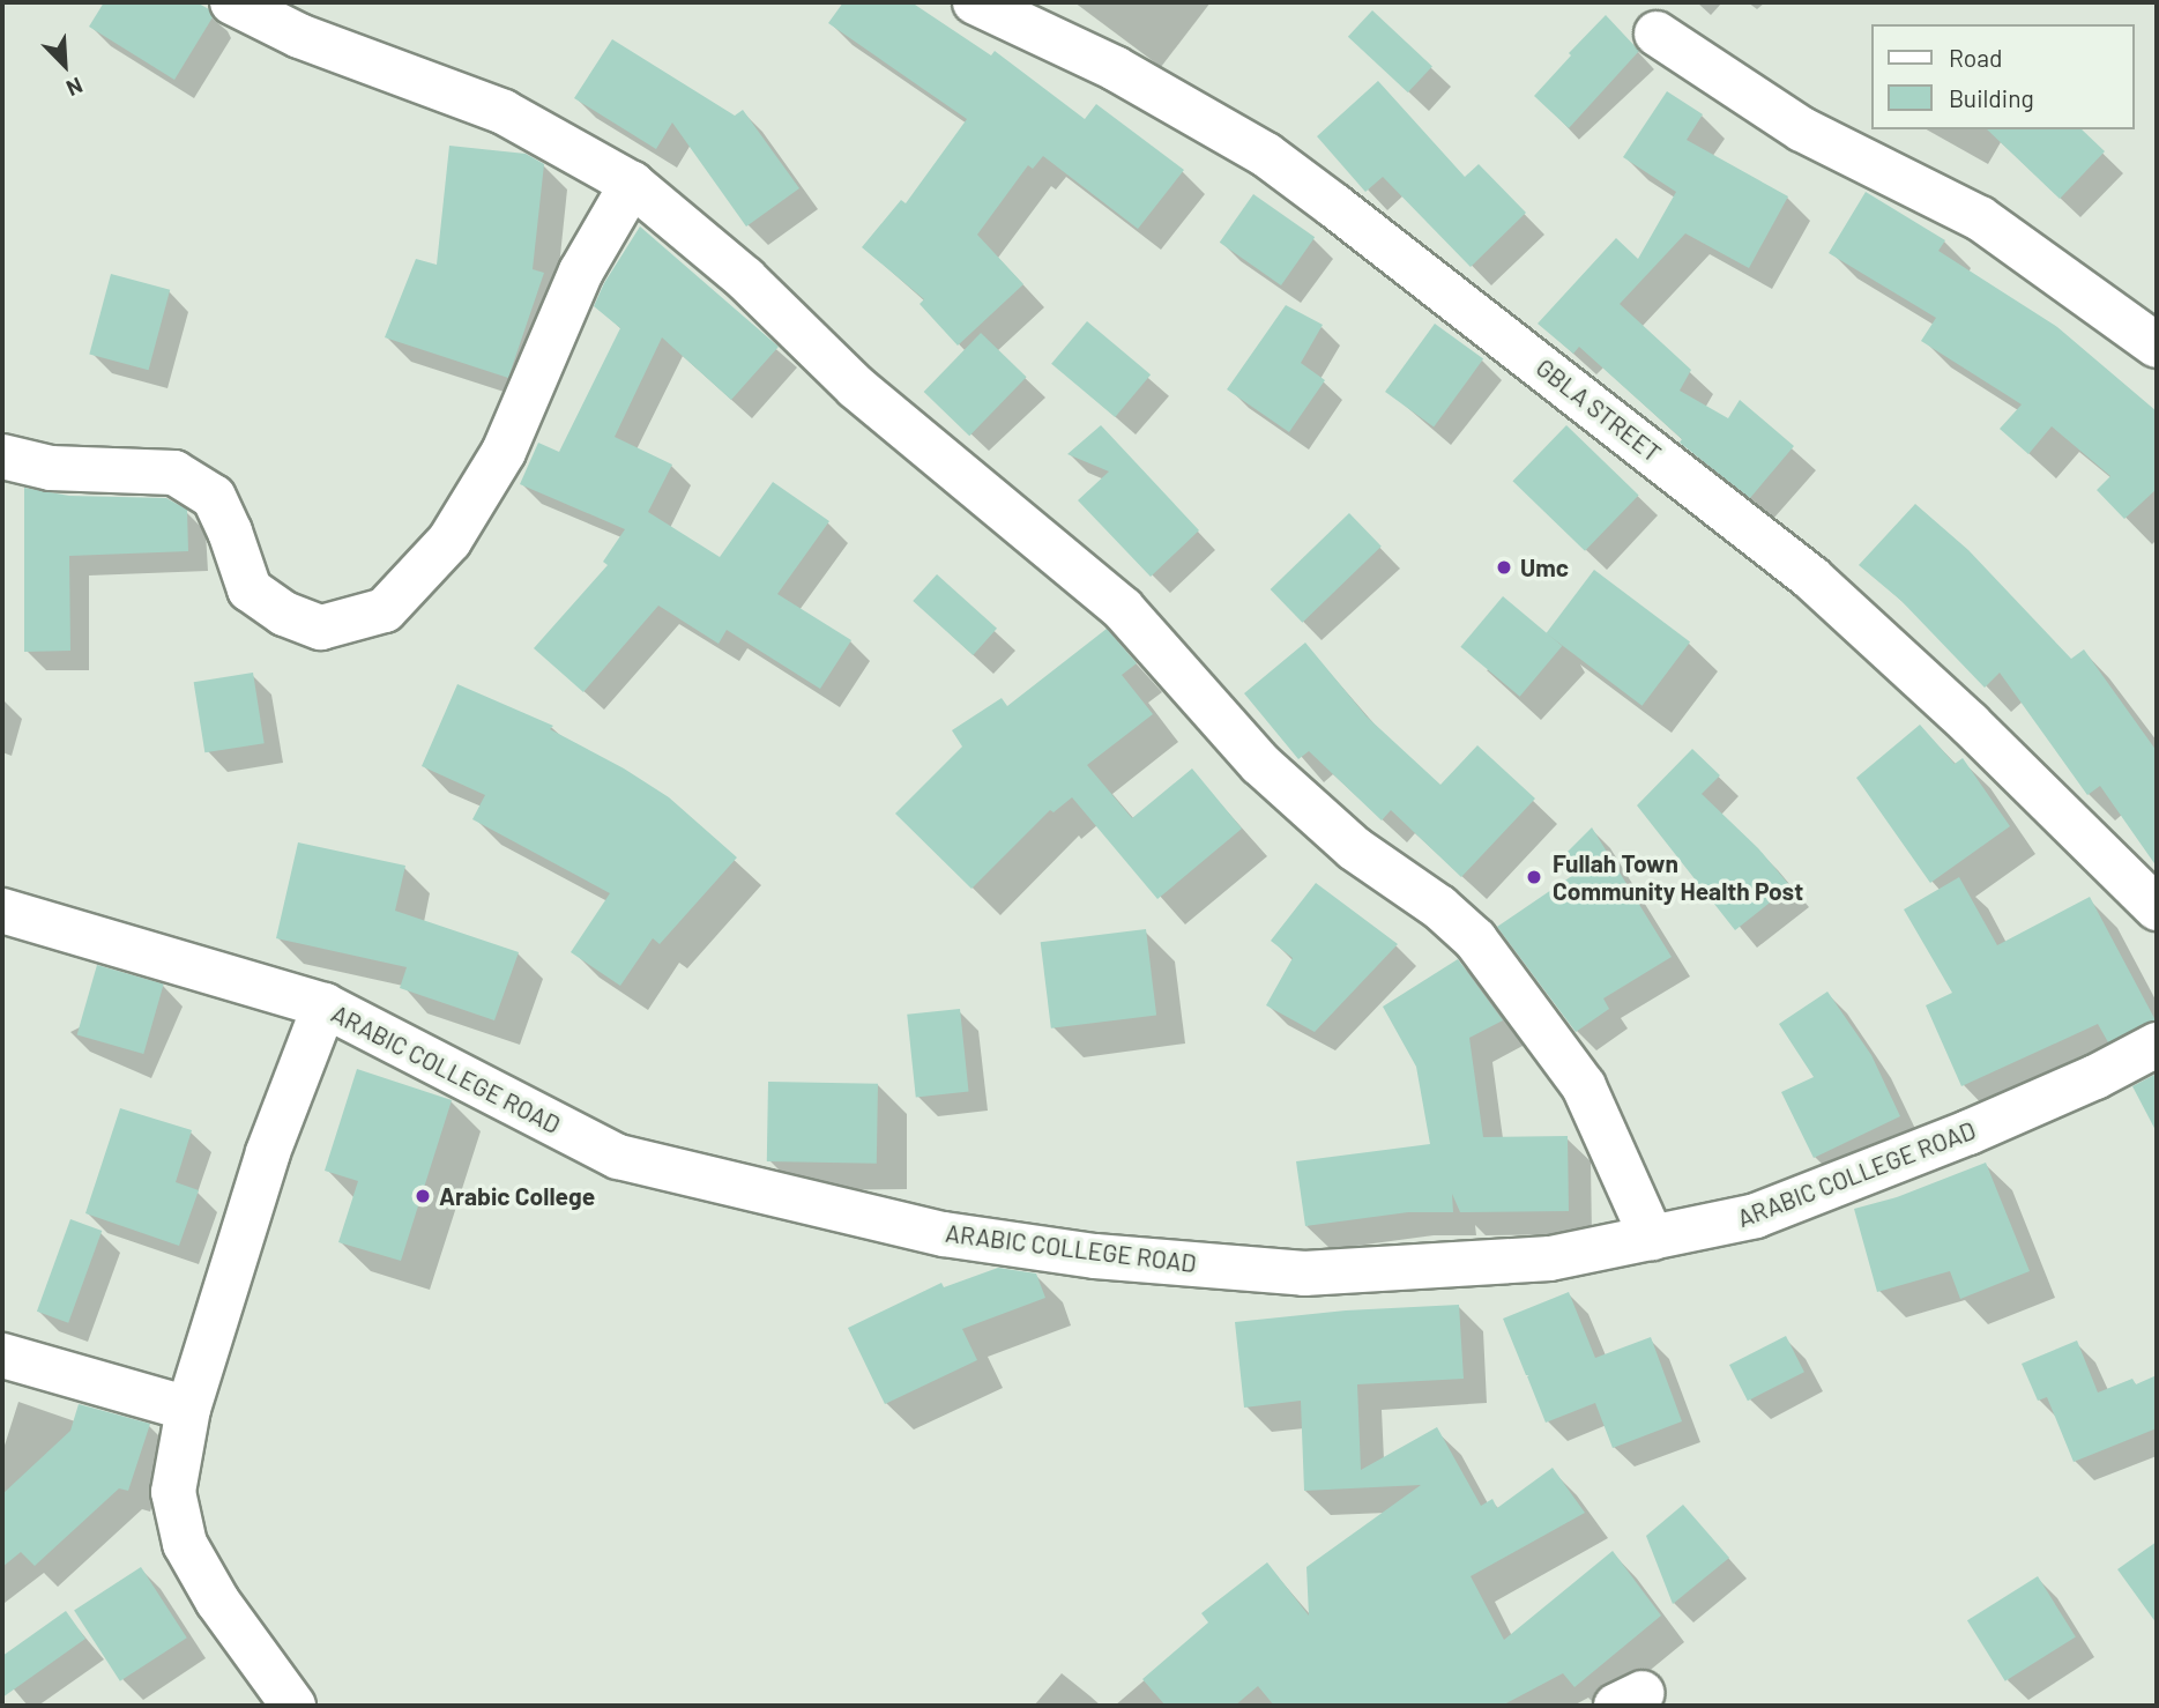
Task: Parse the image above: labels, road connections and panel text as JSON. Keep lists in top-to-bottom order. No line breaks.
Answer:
{"streets":{"street":["GBLA STREET","ARABIC COLLEGE ROAD"]},"places":["Umc","Fullah Town Community Health Post","Arabic College"],"legend":["Road","Building"],"north":"bottom right"}
